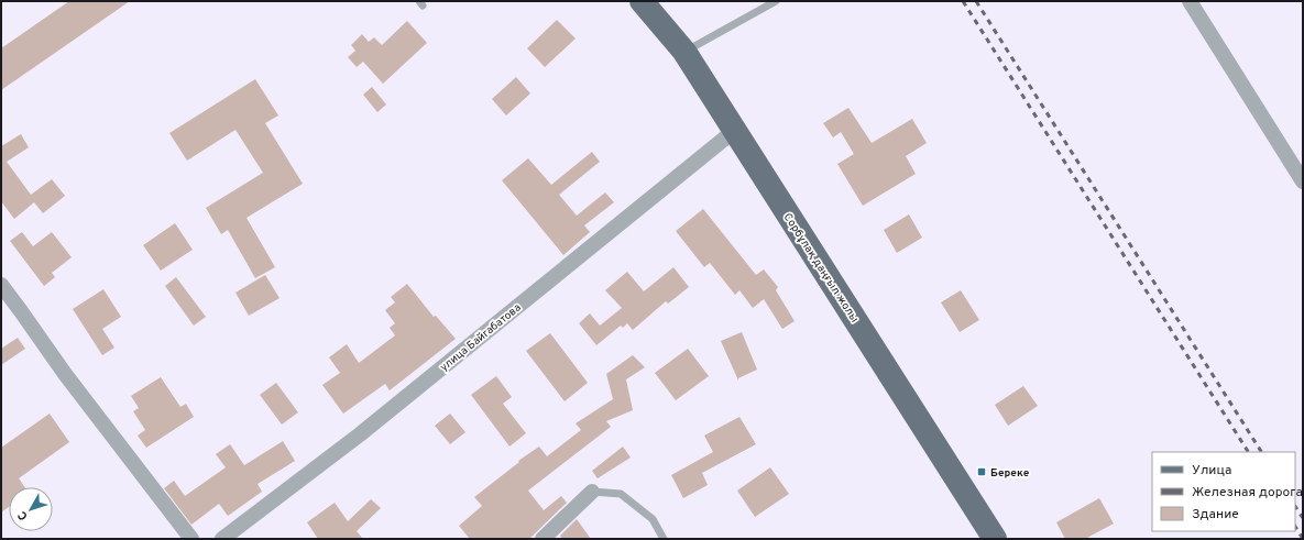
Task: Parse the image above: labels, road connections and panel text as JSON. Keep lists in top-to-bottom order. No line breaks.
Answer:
{"streets":{"main road":["Сорбұлақ даңғыл жолы"],"street":["улица Байгабатова"]},"crossings":[["Сорбұлақ даңғыл жолы","улица Байгабатова"]],"places":{"transit":["Береке"]},"legend":["Улица","Железная дорога","Здание"],"north":"bottom left"}
